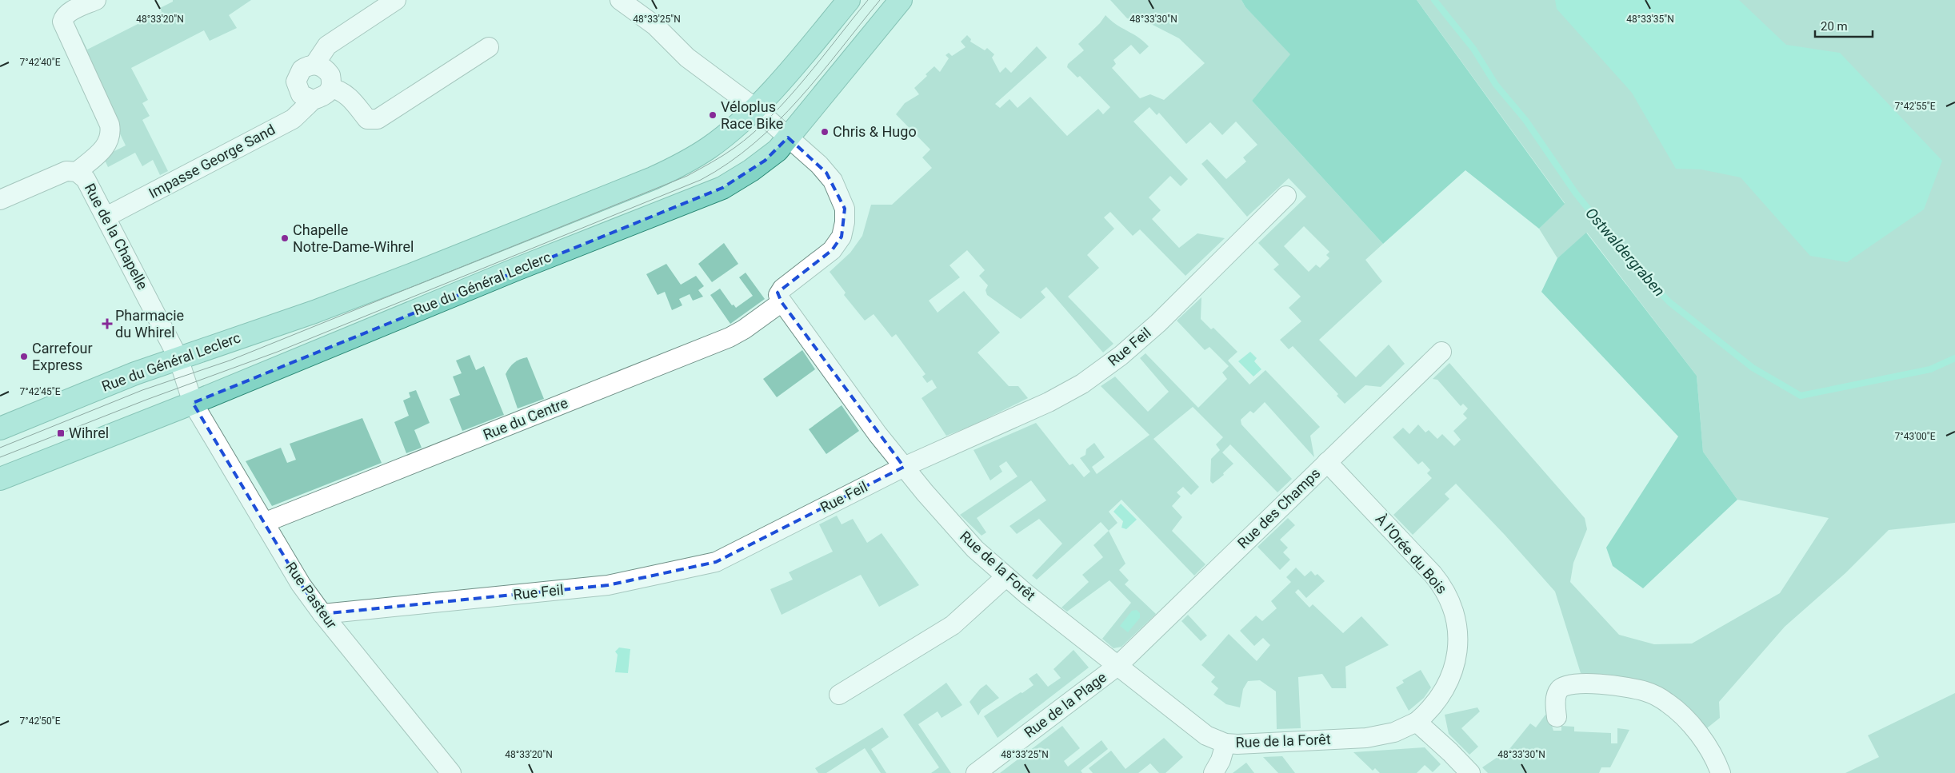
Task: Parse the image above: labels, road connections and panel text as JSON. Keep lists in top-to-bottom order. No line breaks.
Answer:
{"streets":{"main road":["Rue du Général Leclerc"],"street":["Impasse George Sand","Rue de la Chapelle","Rue Feil","Rue du Centre","Rue des Champs","À l'Orée du Bois","Rue de la Forêt","Rue Pasteur","Rue de la Plage"]},"crossings":[["Impasse George Sand","Rue de la Chapelle"],["Rue de la Chapelle","Rue du Général Leclerc"],["Rue de la Chapelle","Rue Pasteur"],["Rue du Général Leclerc","Rue Pasteur"],["Rue Feil","Rue de la Forêt"],["Rue Feil","Rue Pasteur"],["Rue du Centre","Rue de la Forêt"],["Rue du Centre","Rue Pasteur"],["Rue des Champs","À l'Orée du Bois"],["Rue des Champs","Rue de la Forêt"],["Rue des Champs","Rue de la Plage"],["À l'Orée du Bois","Rue de la Forêt"],["Rue de la Forêt","Rue de la Plage"]],"water":["Ostwaldergraben"],"places":{"other":["Véloplus Race Bike","Chris & Hugo","Chapelle Notre-Dame-Wihrel","Carrefour Express"],"health":["Pharmacie du Whirel"],"transit":["Wihrel"]},"scale_bar":"20 m","coordinates":["48°33'20\"N","48°33'25\"N","48°33'30\"N","48°33'35\"N","7°42'40\"E","7°42'55\"E","7°42'45\"E","7°43'00\"E","7°42'50\"E"]}
